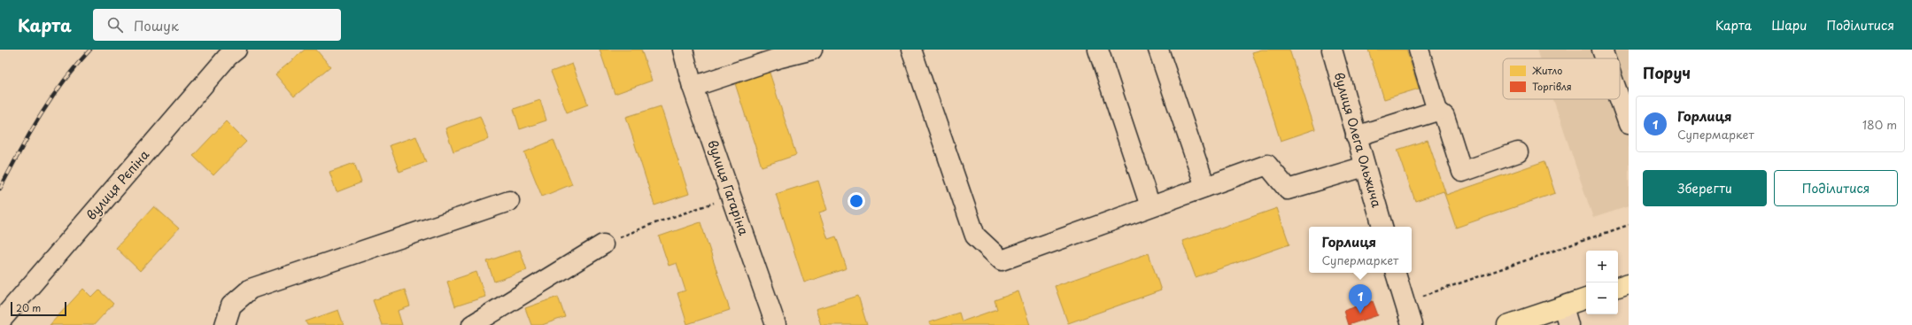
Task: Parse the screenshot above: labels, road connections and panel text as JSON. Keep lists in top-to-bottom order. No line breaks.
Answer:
{"streets":{"street":["вулиця Олега Ольжича","вулиця Рєпіна","вулиця Гагаріна"]},"legend":["Житло","Торгівля"],"scale_bar":"20 m","page":{"header":"Карта","search":"Пошук","nav":["Карта","Шари","Поділитися"],"heading":"Поруч","list":[{"mark":"1","name":"Горлиця","note":"Супермаркет","value":"180 m"}],"buttons":["Зберегти","Поділитися"],"popup":["Горлиця","Супермаркет"],"map_buttons":["+","−"],"pins":"1","scale":"20 m"}}
